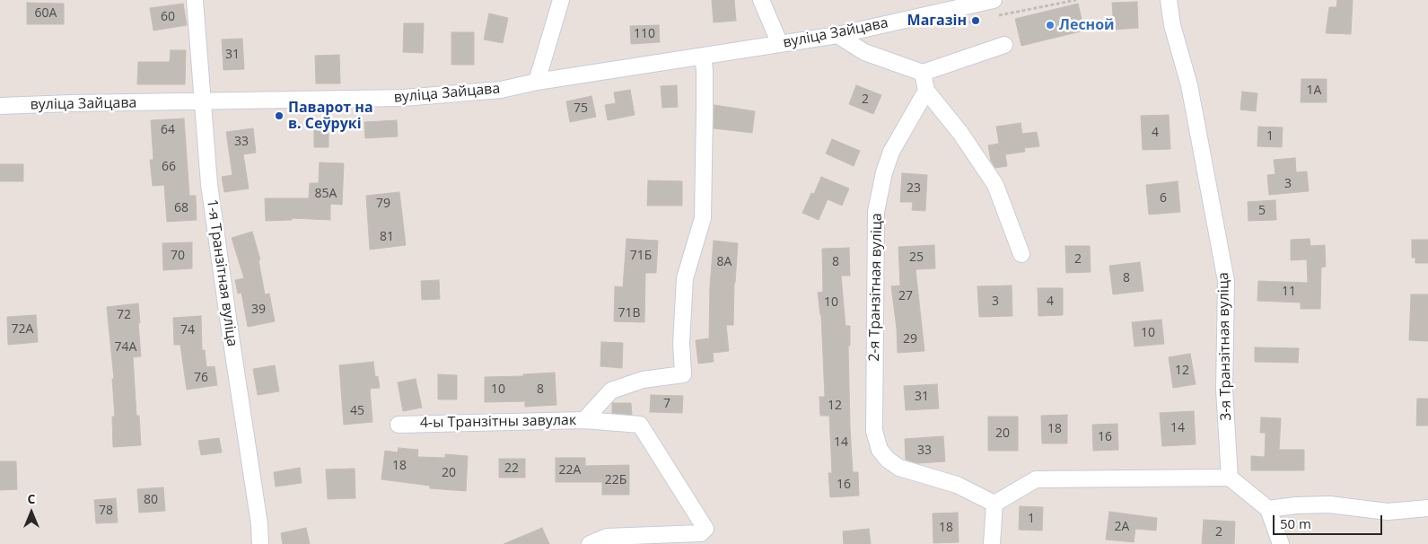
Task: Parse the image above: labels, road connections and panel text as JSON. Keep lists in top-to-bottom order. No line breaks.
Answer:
{"streets":{"street":["вуліца Зайцава","1-я Транзітная вуліца","2-я Транзітная вуліца","3-я Транзітная вуліца","4-ы Транзітны завулак"]},"crossings":[["вуліца Зайцава","1-я Транзітная вуліца"],["вуліца Зайцава","4-ы Транзітны завулак"]],"places":["Магазін","Лесной","Паварот на в. Сеўрукі"],"house_numbers":["60А","60","110","31","1А","2","75","64","4","1","33","66","3","23","85А","6","79","68","5","81","70","71Б","25","2","8А","8","8","11","27","3","4","10","39","71В","72","72А","74","10","29","74А","12","76","10","8","31","7","12","45","14","18","20","16","14","33","18","22","22А","20","22Б","16","80","78","1","2А","18","2"],"scale_bar":"50 m","north":"top"}
